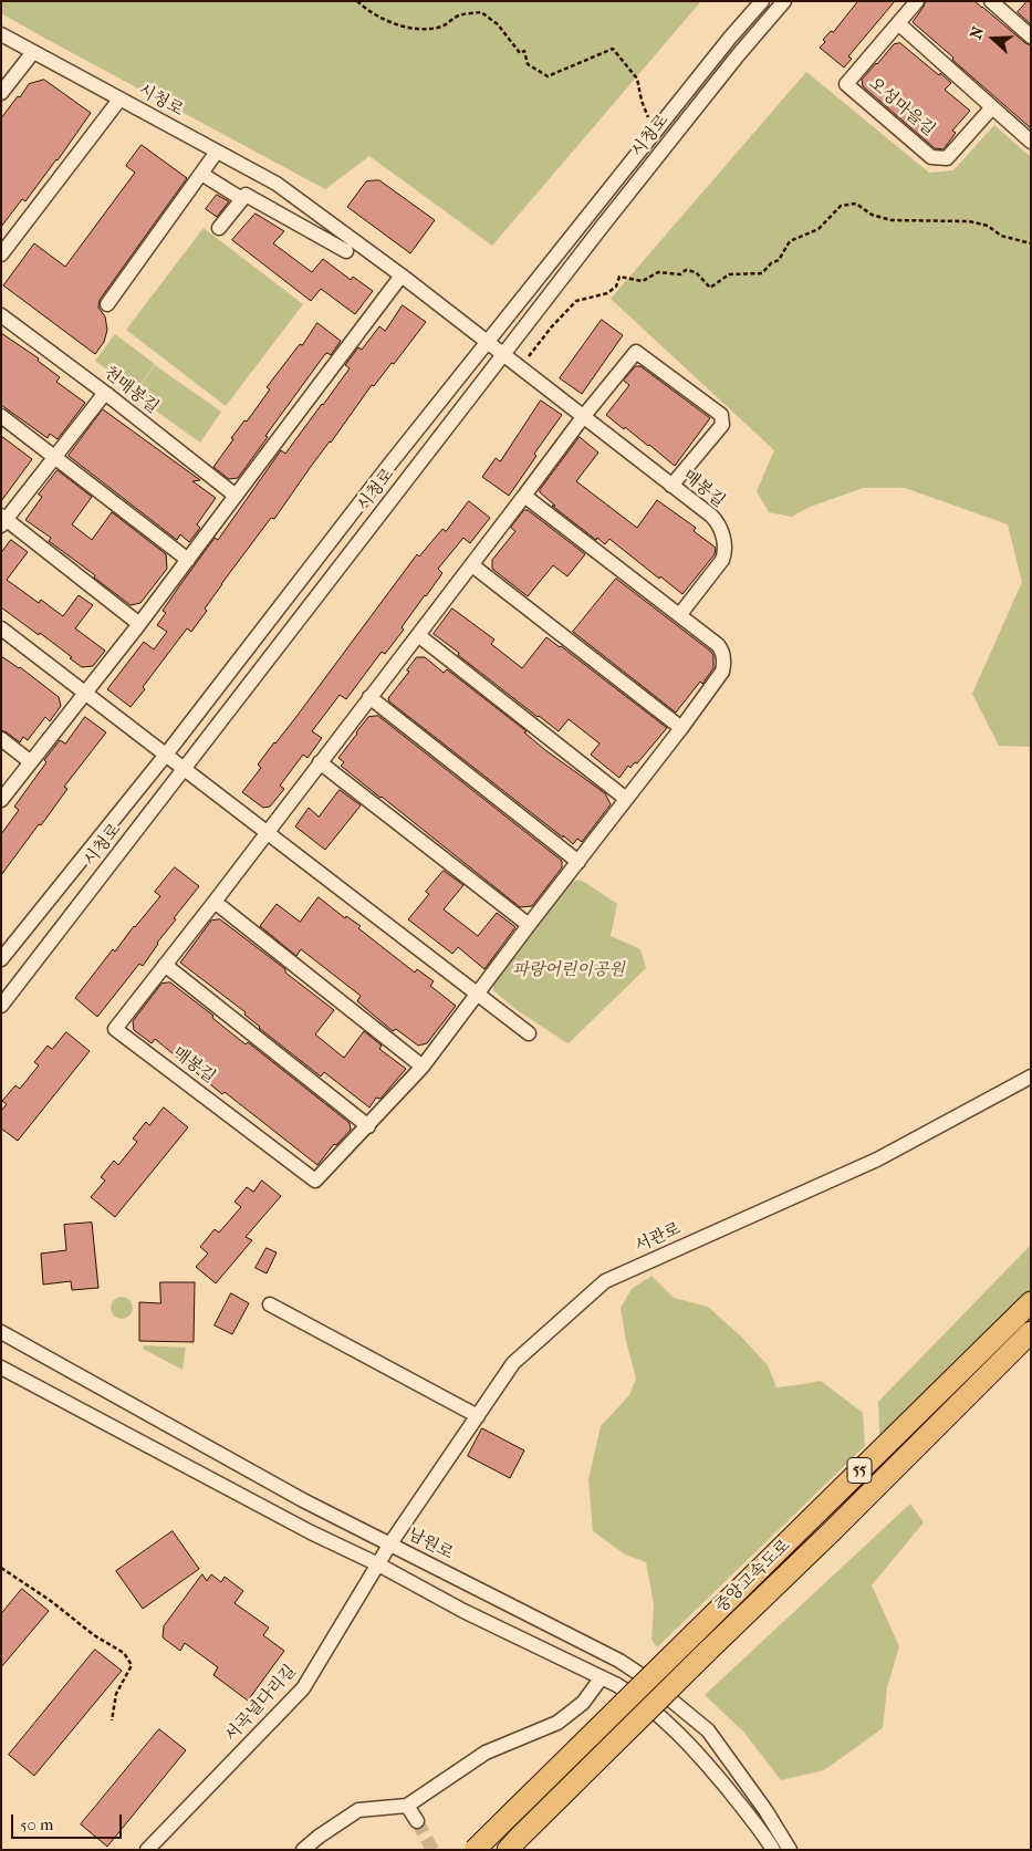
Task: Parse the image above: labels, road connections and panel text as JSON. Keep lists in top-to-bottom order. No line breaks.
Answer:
{"streets":{"highway":["55","중앙고속도로"],"street":["시청로","오성마을길","천매봉길","매봉길","서관로","남원로","서곡널다리길"]},"crossings":[["서관로","남원로"],["서관로","서곡널다리길"],["남원로","서곡널다리길"]],"parks":["파랑어린이공원"],"scale_bar":"50 m","north":"left"}
